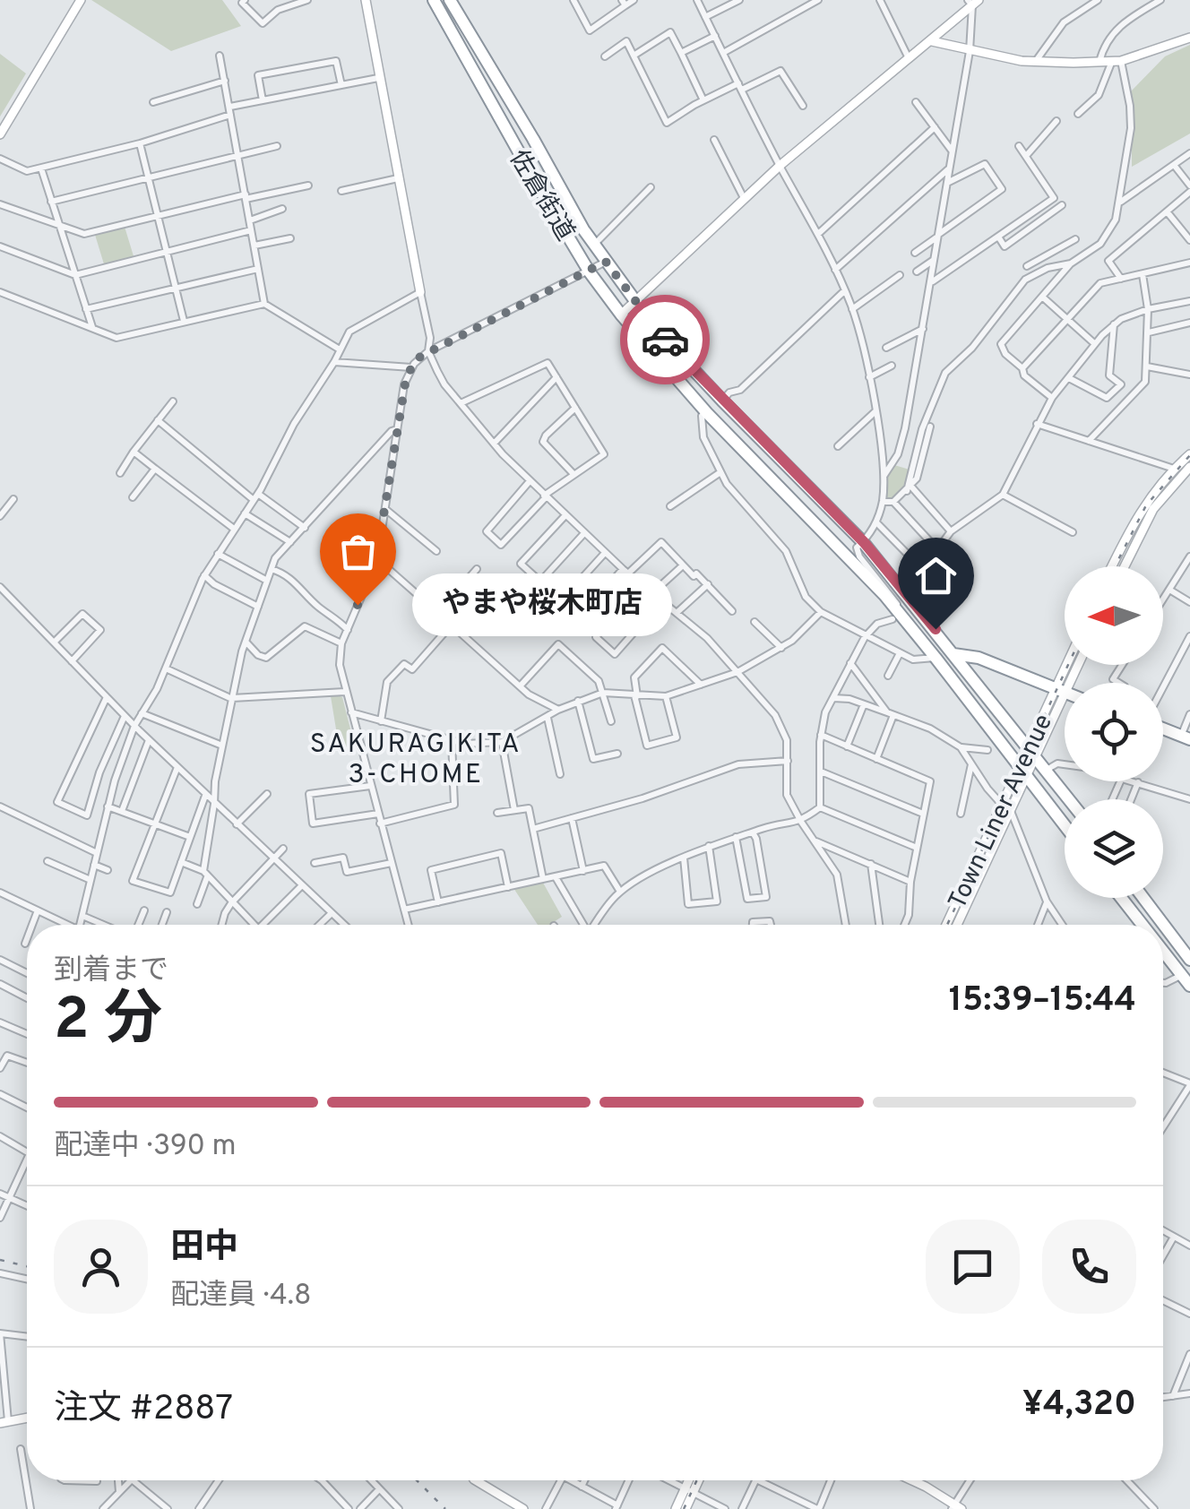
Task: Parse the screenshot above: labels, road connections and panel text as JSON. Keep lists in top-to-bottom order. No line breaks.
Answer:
{"streets":{"highway":["佐倉街道"],"street":["Town Liner Avenue"]},"crossings":[["佐倉街道","Town Liner Avenue"]],"districts":["SAKURAGIKITA 3-CHOME"],"places":["やまや桜木町店"],"north":"left","page":{"bubble":"やまや桜木町店","heading":["2 分","到着まで","15:39–15:44"],"panel":["田中","配達員 · 4.8","注文 #2887","¥4,320"],"bar":"配達中 · 390 m"}}
